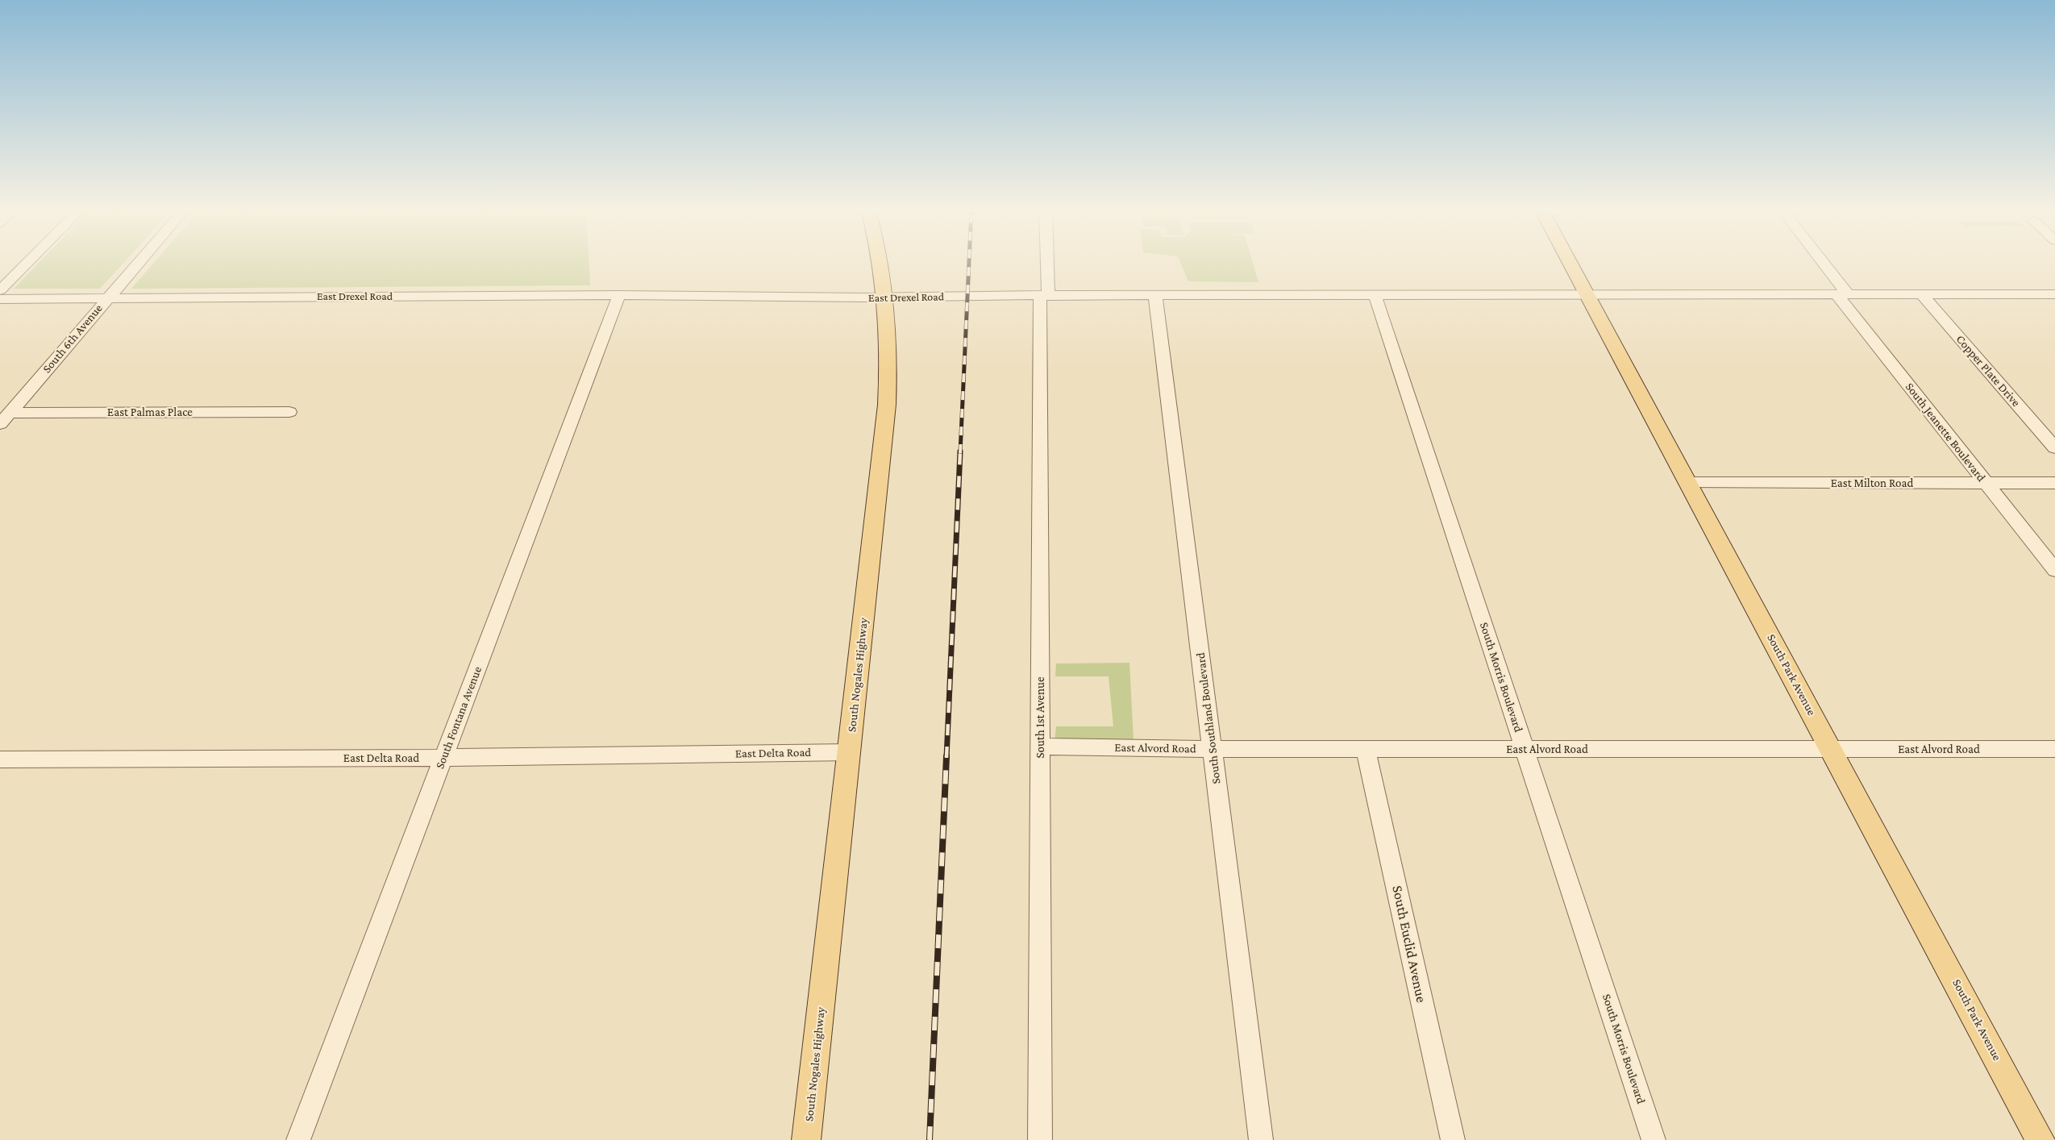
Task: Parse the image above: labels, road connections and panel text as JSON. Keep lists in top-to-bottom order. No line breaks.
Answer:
{"streets":{"main road":["South Nogales Highway","South Park Avenue"],"street":["East Drexel Road","South 6th Avenue","Copper Plate Drive","East Palmas Place","South Jeanette Boulevard","East Milton Road","South Morris Boulevard","South Fontana Avenue","South 1st Avenue","South Southland Boulevard","East Alvord Road","East Delta Road","South Euclid Avenue"]},"crossings":[["East Drexel Road","South 6th Avenue"],["East Drexel Road","Copper Plate Drive"],["East Drexel Road","South Jeanette Boulevard"],["East Drexel Road","South Nogales Highway"],["East Drexel Road","South Park Avenue"],["East Drexel Road","South Morris Boulevard"],["East Drexel Road","South Fontana Avenue"],["East Drexel Road","South 1st Avenue"],["East Drexel Road","South Southland Boulevard"],["South 6th Avenue","East Palmas Place"],["South Jeanette Boulevard","East Milton Road"],["East Milton Road","South Park Avenue"],["South Nogales Highway","East Delta Road"],["South Park Avenue","East Alvord Road"],["South Morris Boulevard","East Alvord Road"],["South Fontana Avenue","East Delta Road"],["South 1st Avenue","East Alvord Road"],["South Southland Boulevard","East Alvord Road"],["East Alvord Road","South Euclid Avenue"]]}
